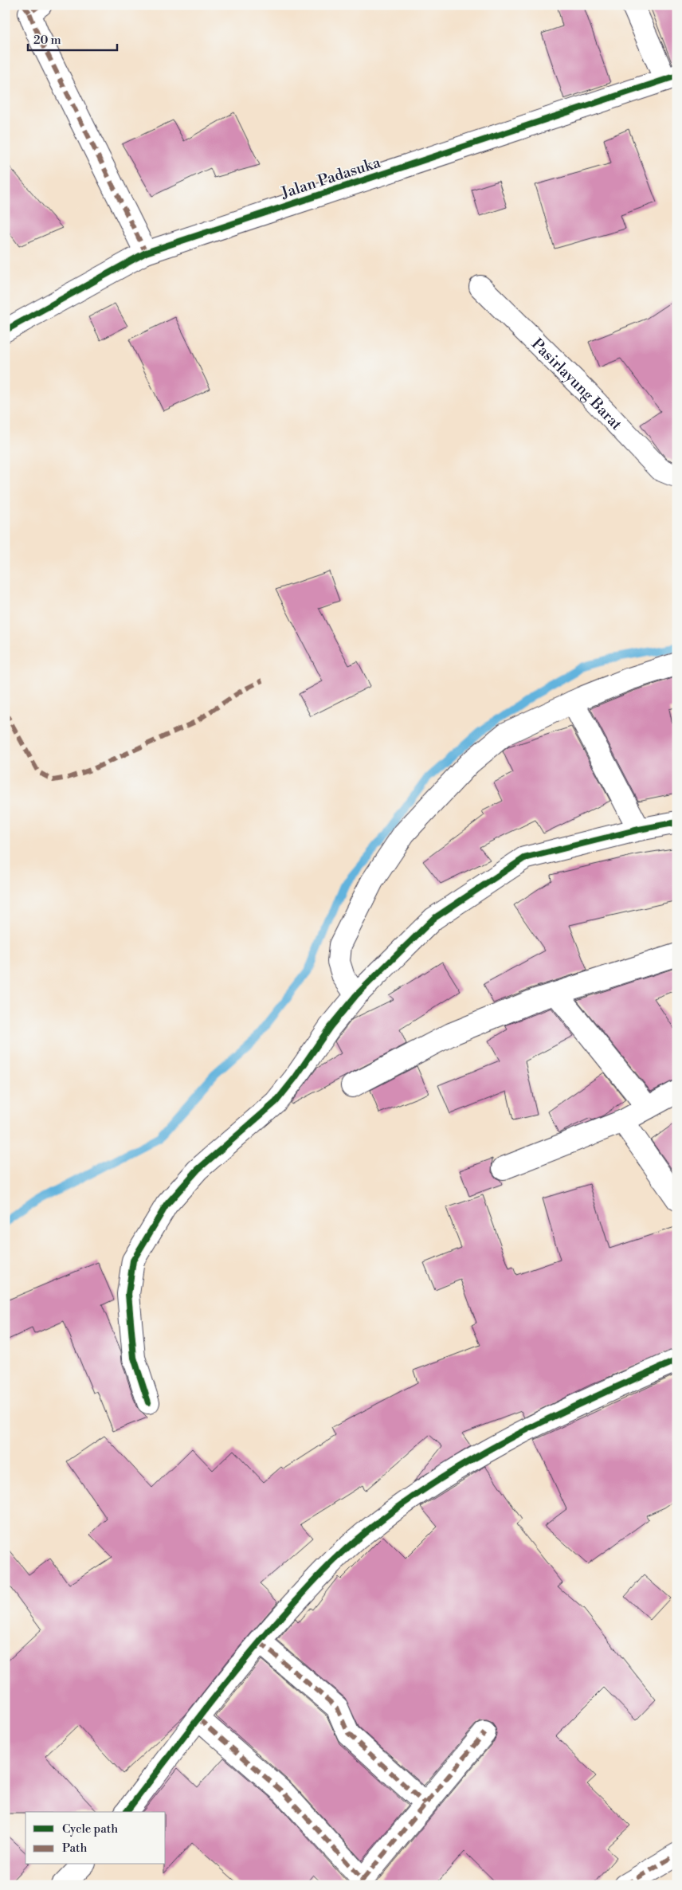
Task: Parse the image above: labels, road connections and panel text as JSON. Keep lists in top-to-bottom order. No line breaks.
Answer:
{"streets":{"street":["Jalan Padasuka","Pasirlayung Barat"]},"legend":["Cycle path","Path"],"scale_bar":"20 m"}
